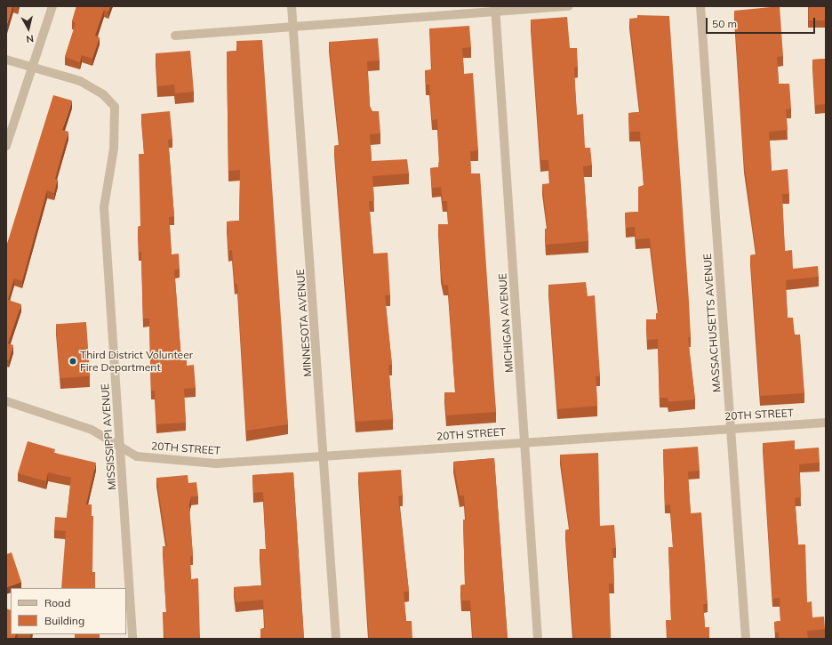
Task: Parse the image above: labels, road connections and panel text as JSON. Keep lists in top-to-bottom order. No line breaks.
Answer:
{"streets":{"street":["MINNESOTA AVENUE","MICHIGAN AVENUE","MASSACHUSETTS AVENUE","20TH STREET","MISSISSIPPI AVENUE"]},"crossings":[["MINNESOTA AVENUE","20TH STREET"],["MICHIGAN AVENUE","20TH STREET"],["MASSACHUSETTS AVENUE","20TH STREET"],["20TH STREET","MISSISSIPPI AVENUE"]],"places":["Third District Volunteer Fire Department"],"legend":["Road","Building"],"scale_bar":"50 m","north":"bottom"}
